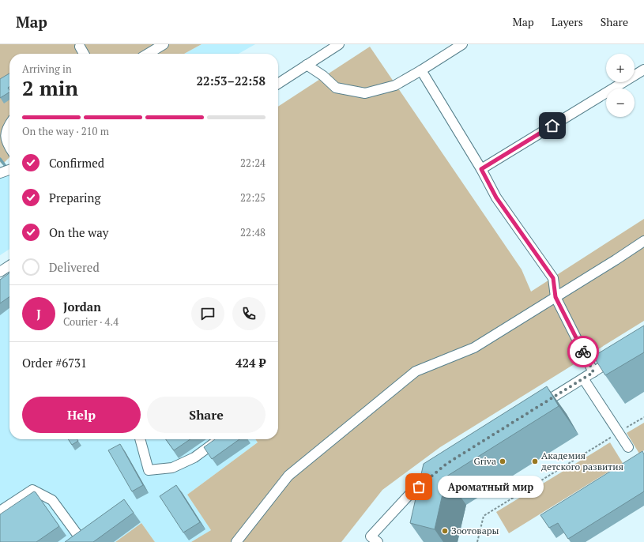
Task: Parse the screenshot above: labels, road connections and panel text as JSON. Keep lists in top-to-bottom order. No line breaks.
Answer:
{"places":["Griva","Академия детского развития","Ароматный мир","Зоотовары"],"page":{"header":"Map","nav":["Map","Layers","Share"],"map_buttons":["+","−"],"heading":["2 min","Arriving in","22:53–22:58"],"panel":["Jordan","Courier · 4.4","Order #6731","424 ₽"],"bar":"On the way · 210 m","list":[["Confirmed","22:24"],["Preparing","22:25"],["On the way","22:48"],"Delivered"],"round":"J","buttons":["Help","Share"],"bubble":"Ароматный мир"}}
